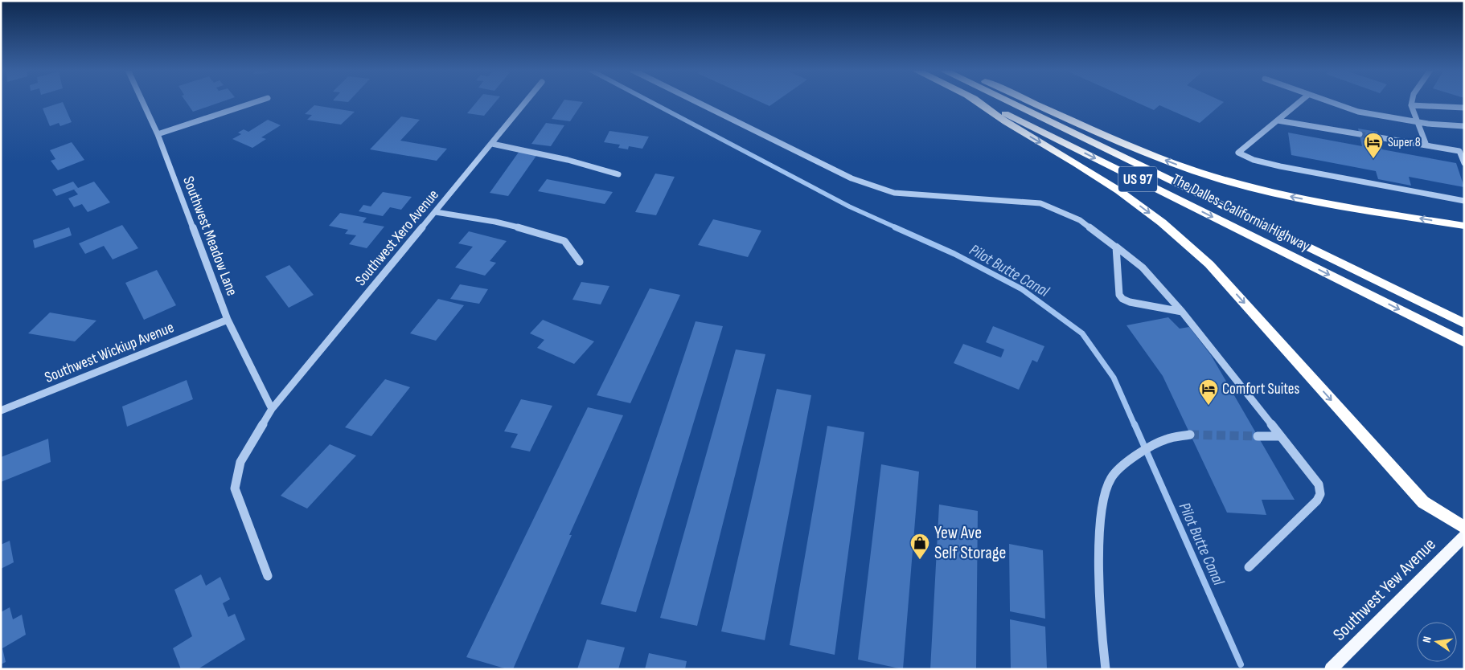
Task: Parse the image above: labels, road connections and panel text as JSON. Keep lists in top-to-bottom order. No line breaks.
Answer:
{"streets":{"highway":["US 97","The Dalles-California Highway"],"main road":["Southwest Yew Avenue"],"street":["Southwest Meadow Lane","Southwest Xero Avenue","Southwest Wickiup Avenue"]},"crossings":[["Southwest Meadow Lane","Southwest Xero Avenue"],["Southwest Meadow Lane","Southwest Wickiup Avenue"]],"water":["Pilot Butte Canal"],"places":{"hotel":["Super 8","Comfort Suites"],"shop":["Yew Ave Self Storage"]},"north":"left"}
